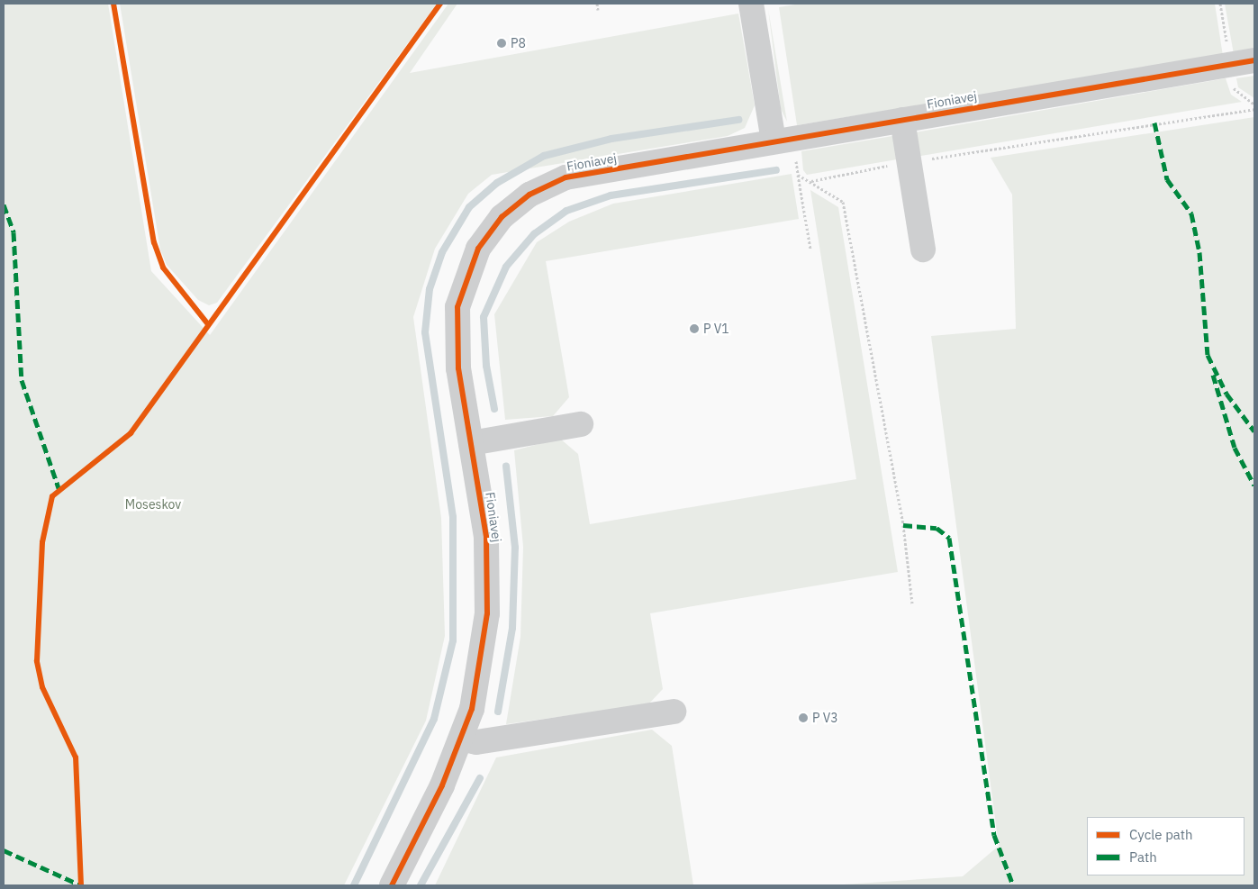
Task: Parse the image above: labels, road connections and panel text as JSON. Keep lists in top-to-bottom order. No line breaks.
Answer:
{"streets":{"street":["Fioniavej"]},"parks":["Moseskov"],"places":["P8","P V1","P V3"],"legend":["Cycle path","Path"]}
